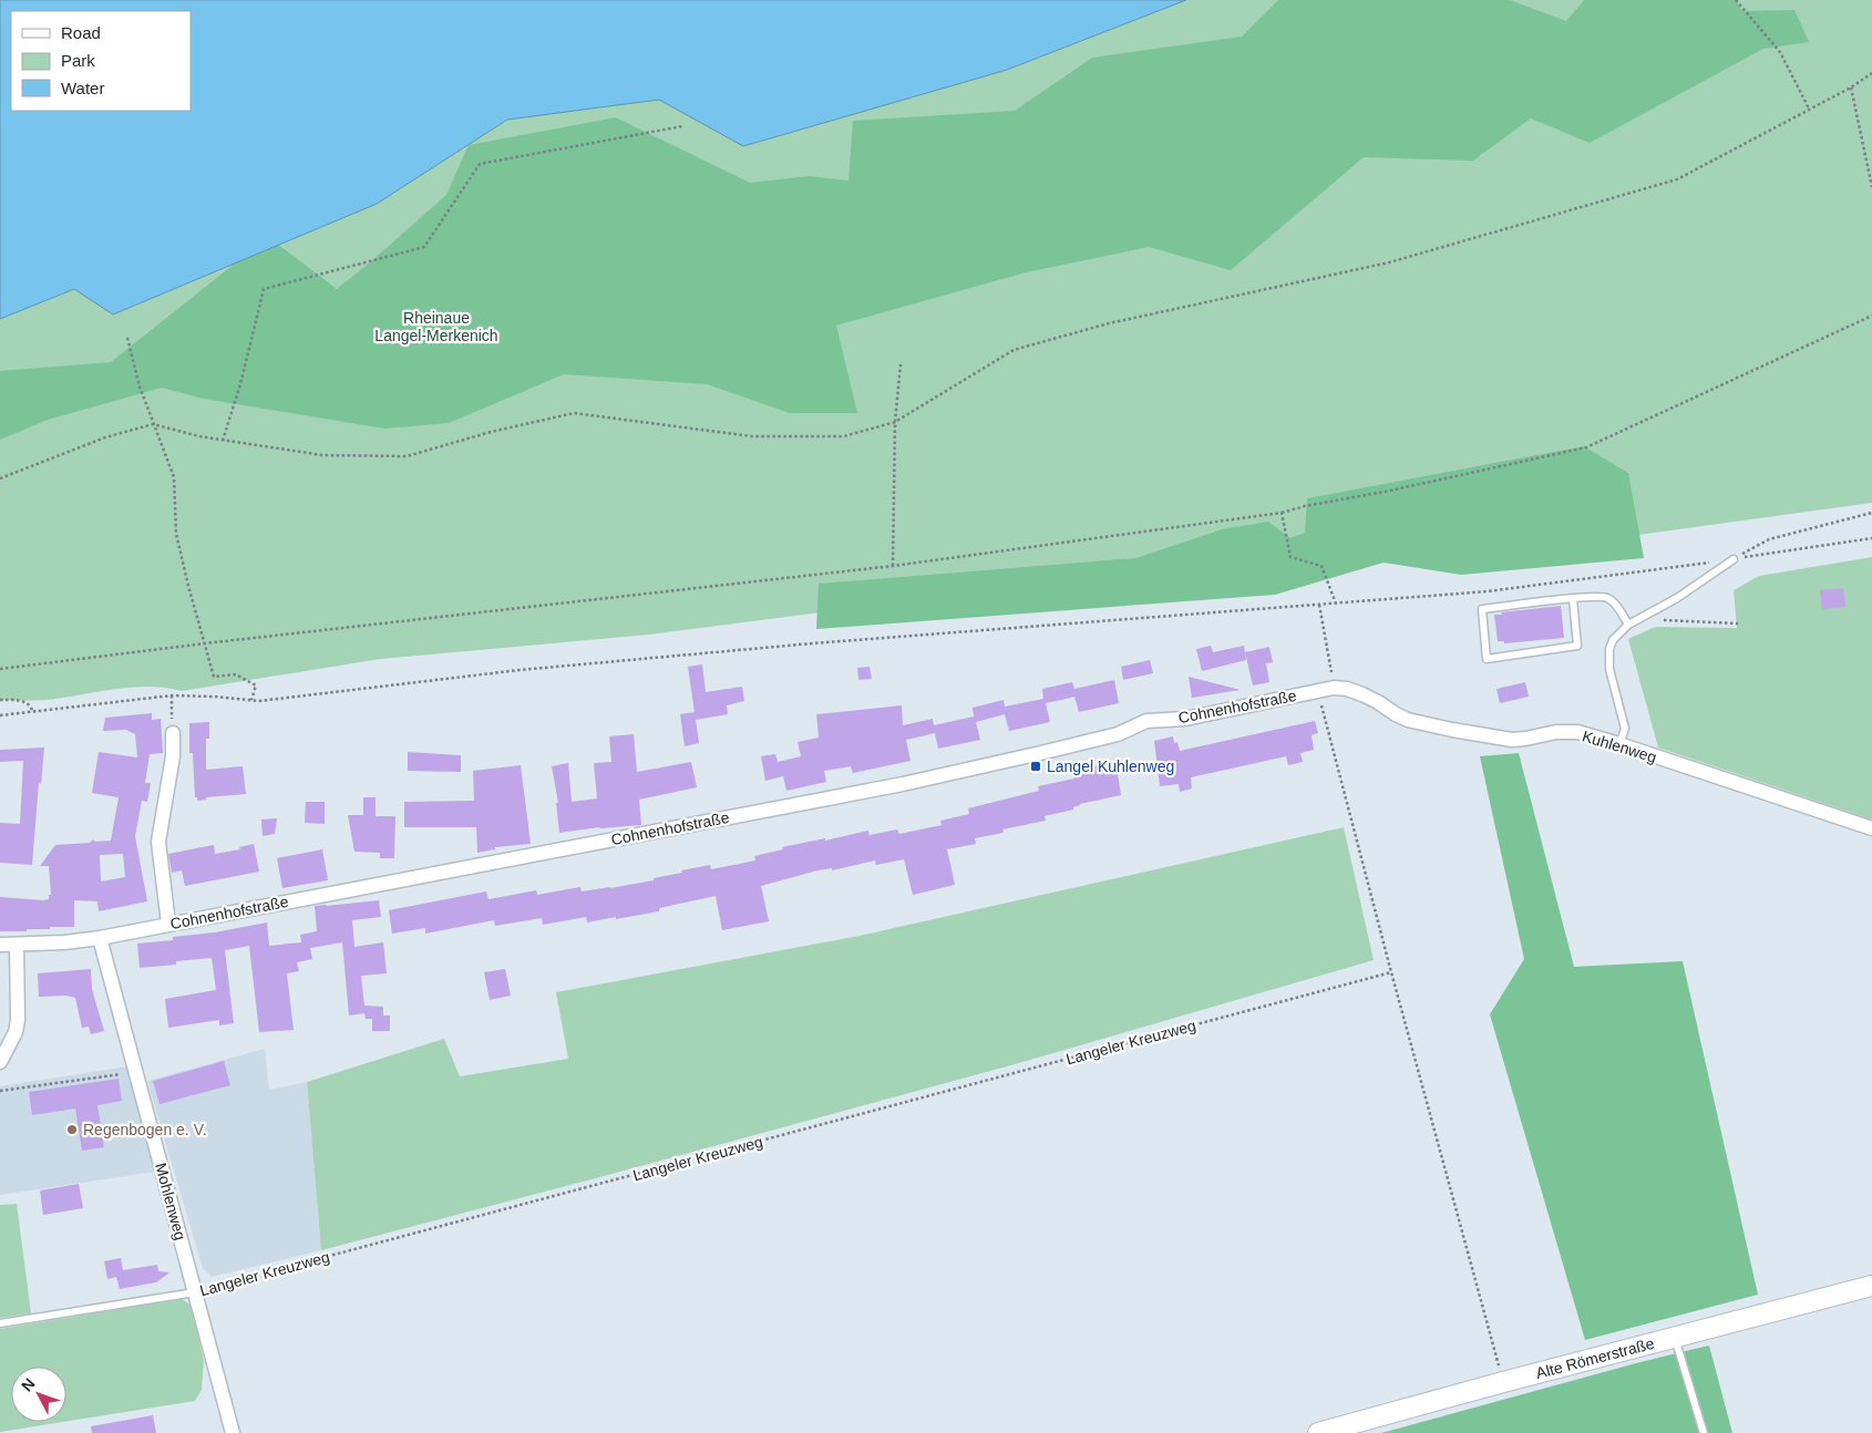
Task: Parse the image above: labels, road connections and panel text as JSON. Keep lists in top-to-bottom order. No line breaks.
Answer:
{"streets":{"street":["Cohnenhofstraße","Kuhlenweg","Mohlenweg","Alte Römerstraße"],"lane":["Langeler Kreuzweg"]},"crossings":[["Cohnenhofstraße","Kuhlenweg"],["Cohnenhofstraße","Mohlenweg"],["Langeler Kreuzweg","Mohlenweg"]],"parks":["Rheinaue Langel-Merkenich"],"places":{"transit":["Langel Kuhlenweg"],"other":["Regenbogen e. V."]},"legend":["Road","Park","Water"],"north":"top left"}
